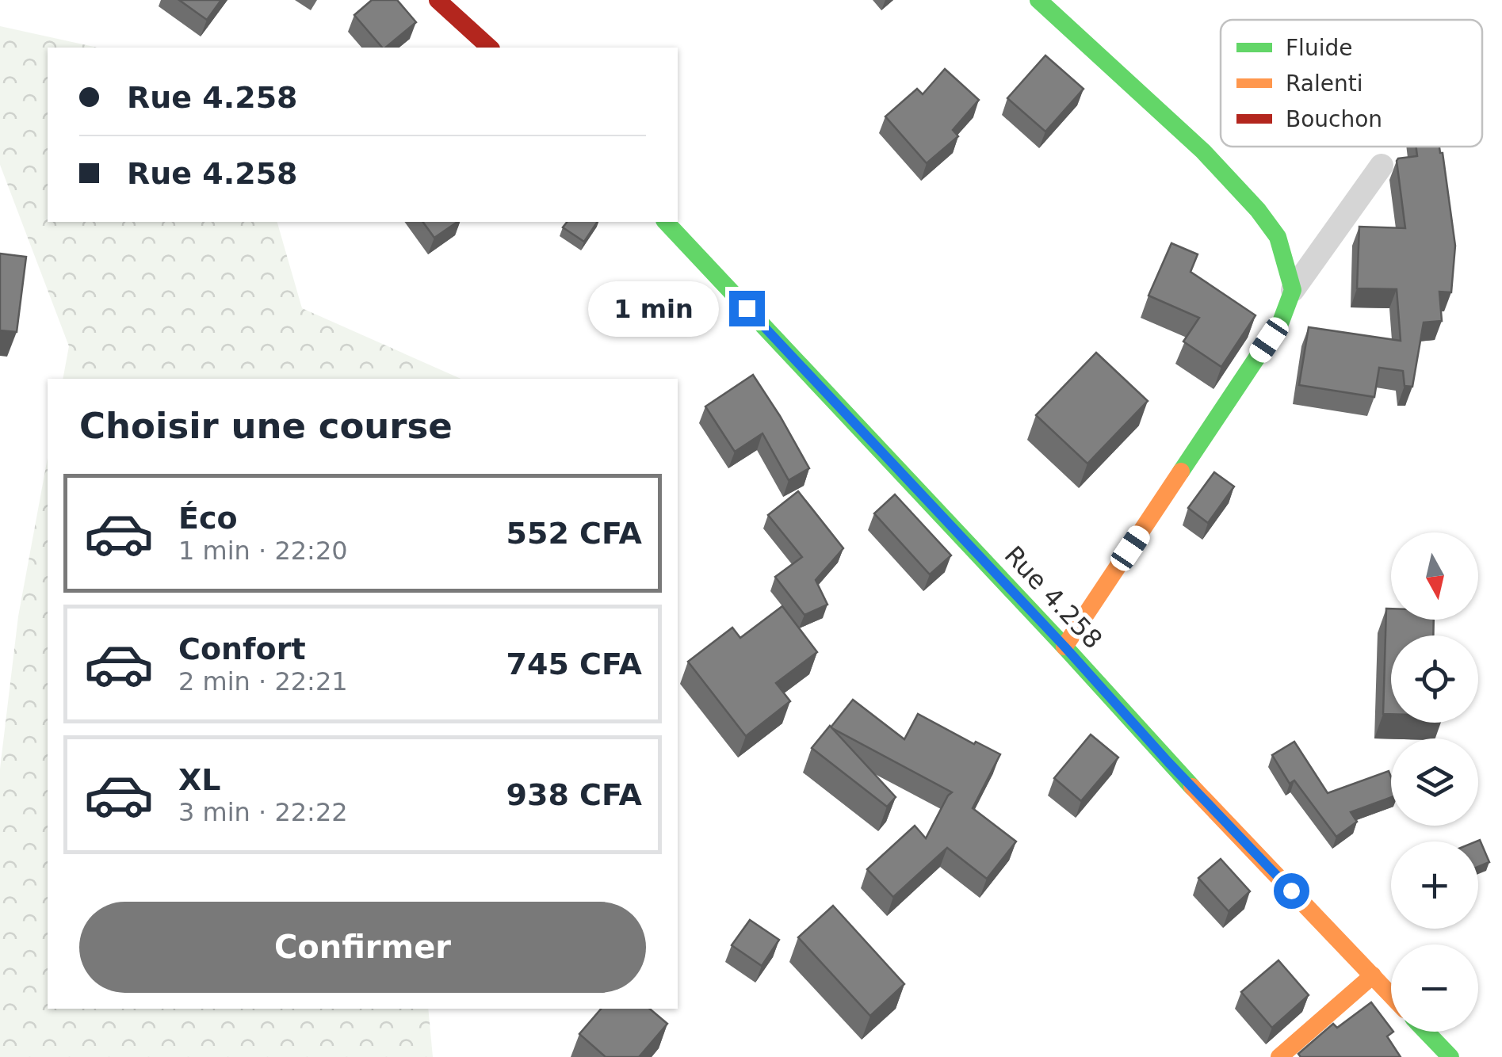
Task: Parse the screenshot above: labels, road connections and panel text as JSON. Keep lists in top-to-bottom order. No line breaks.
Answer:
{"streets":{"main road":["Rue 4.258"]},"legend":["Fluide","Ralenti","Bouchon"],"north":"bottom","page":{"banner":["Rue 4.258","Rue 4.258"],"bubble":"1 min","heading":"Choisir une course","list":[{"name":"Éco","note":"1 min · 22:20","value":"552 CFA"},{"name":"Confort","note":"2 min · 22:21","value":"745 CFA"},{"name":"XL","note":"3 min · 22:22","value":"938 CFA"}],"map_buttons":["+","−"],"buttons":"Confirmer"}}
